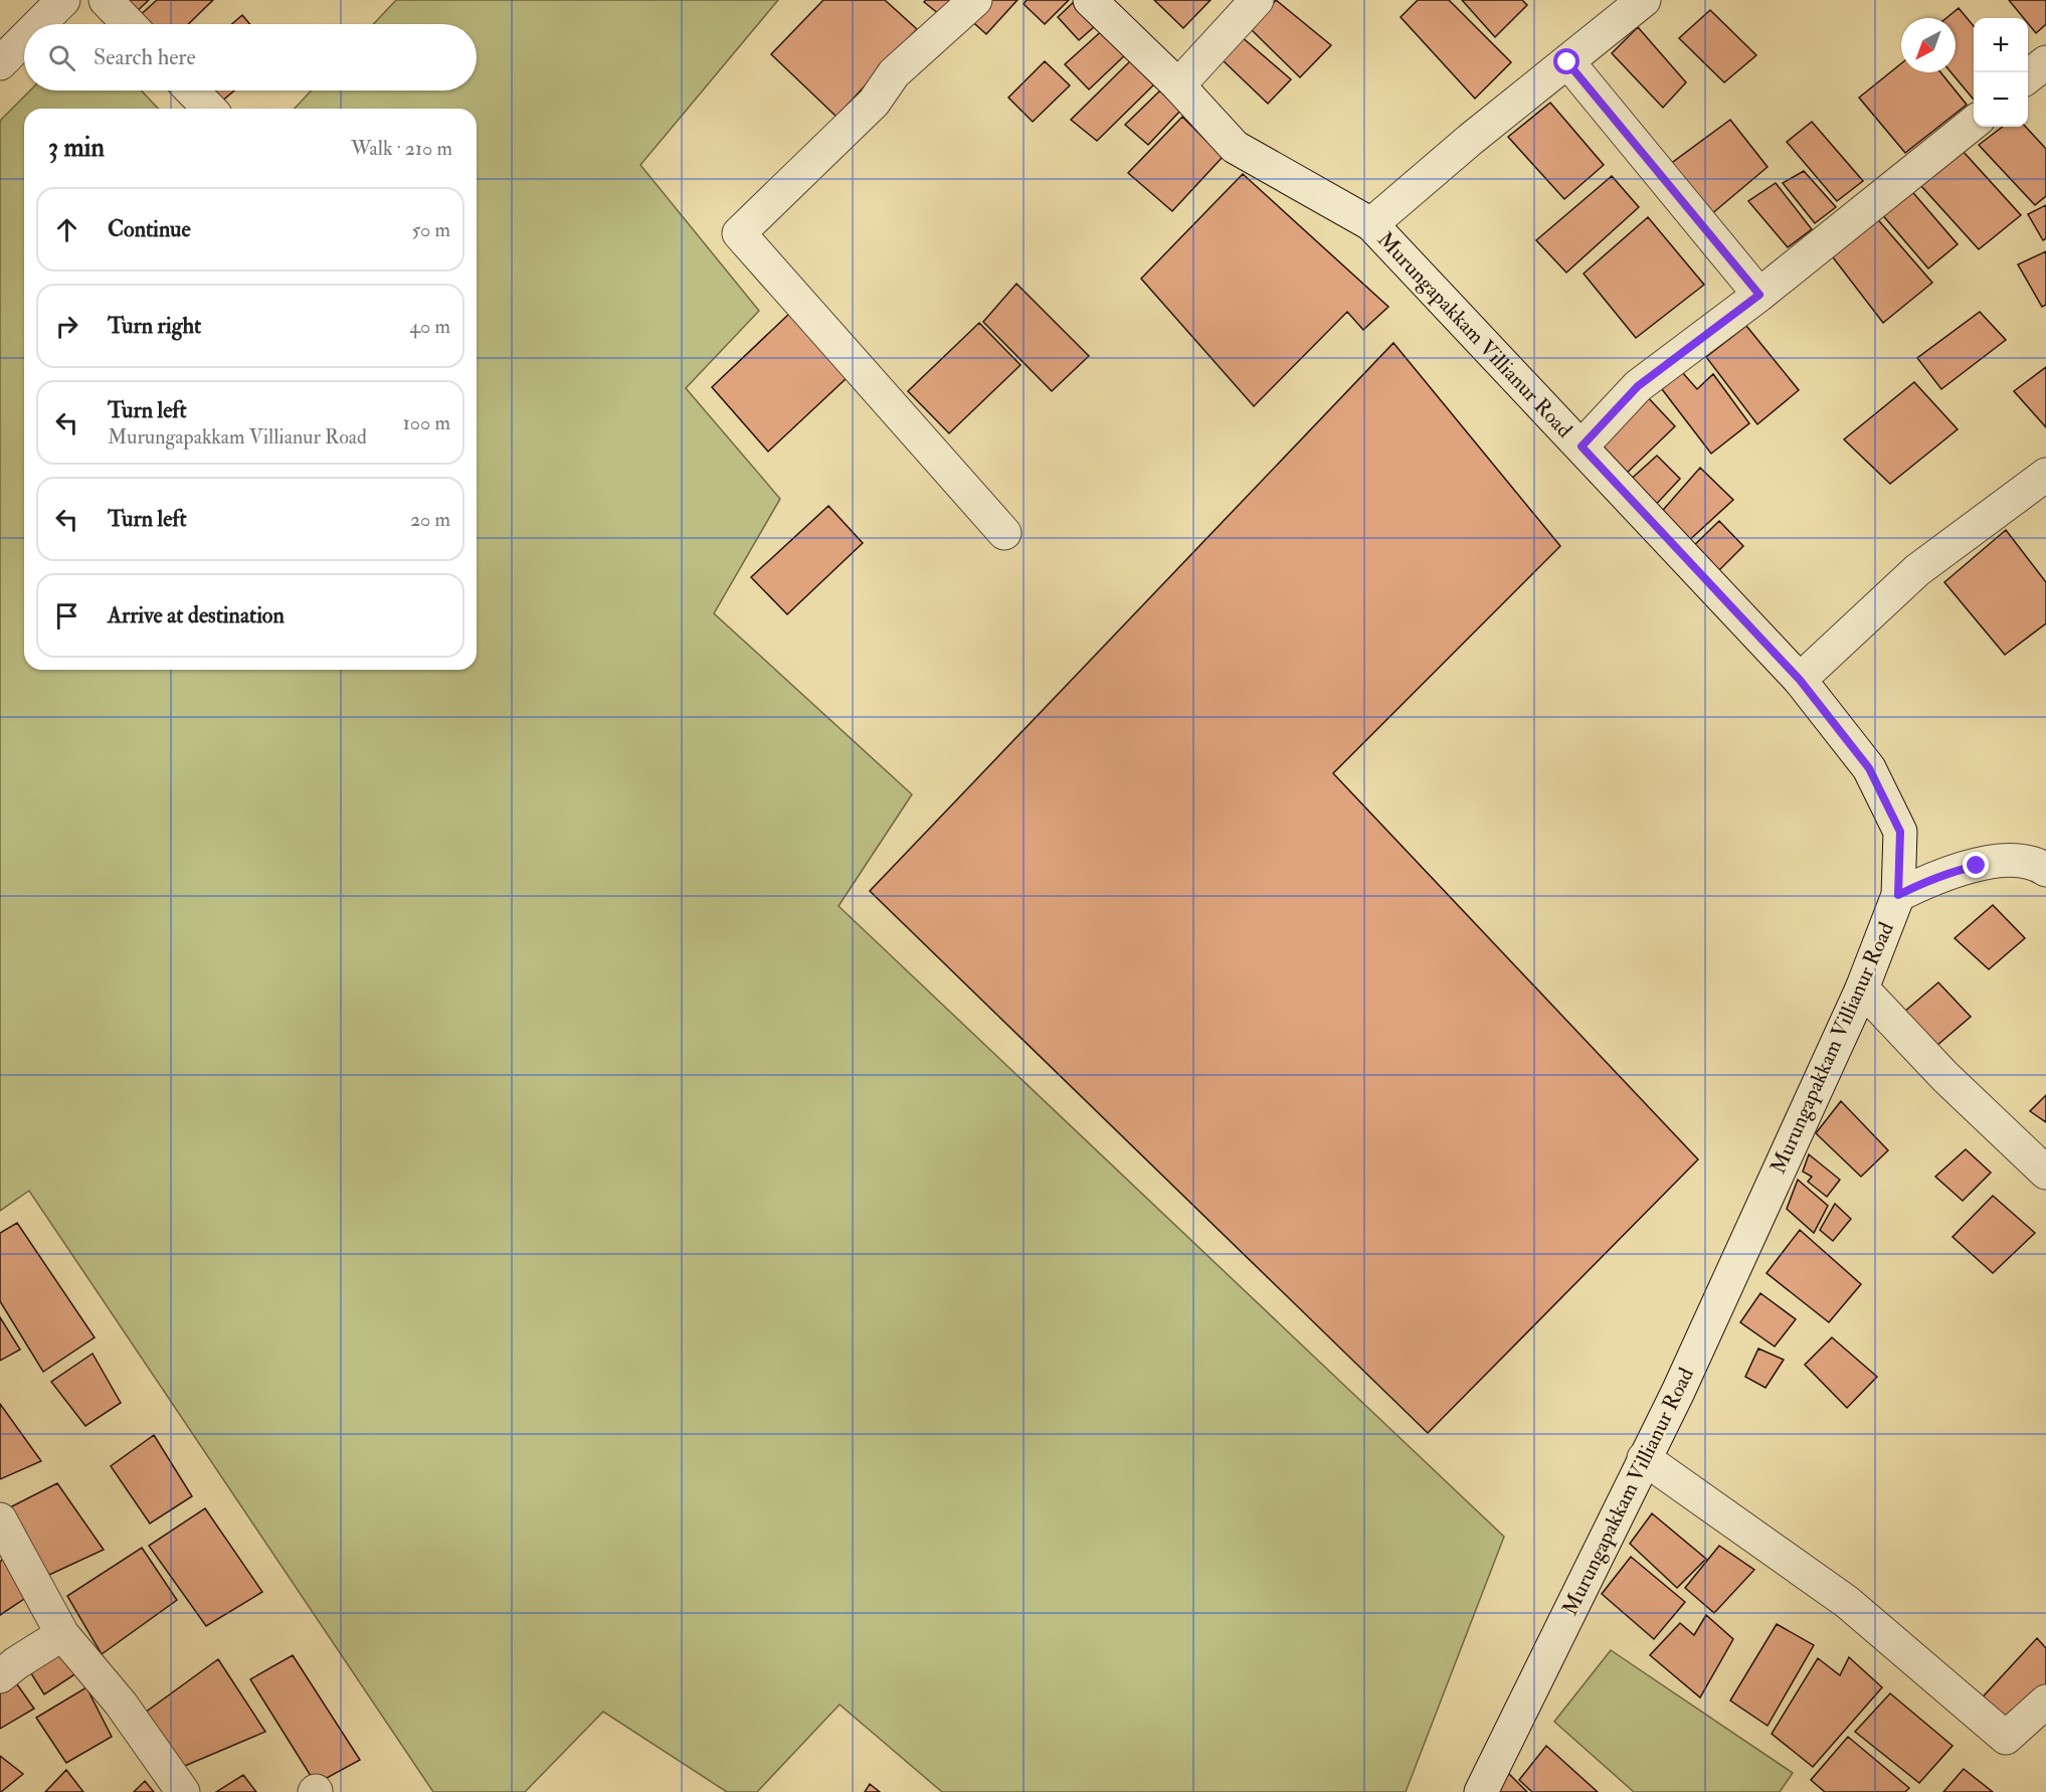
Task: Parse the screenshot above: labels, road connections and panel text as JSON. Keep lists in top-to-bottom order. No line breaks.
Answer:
{"streets":{"street":["Murungapakkam Villianur Road"]},"north":"bottom left","page":{"map_buttons":["+","−"],"search":"Search here","heading":["3 min","Walk · 210 m"],"list":[["Continue","50 m"],["Turn right","40 m"],["Turn left","Murungapakkam Villianur Road","100 m"],["Turn left","20 m"],"Arrive at destination"]}}
